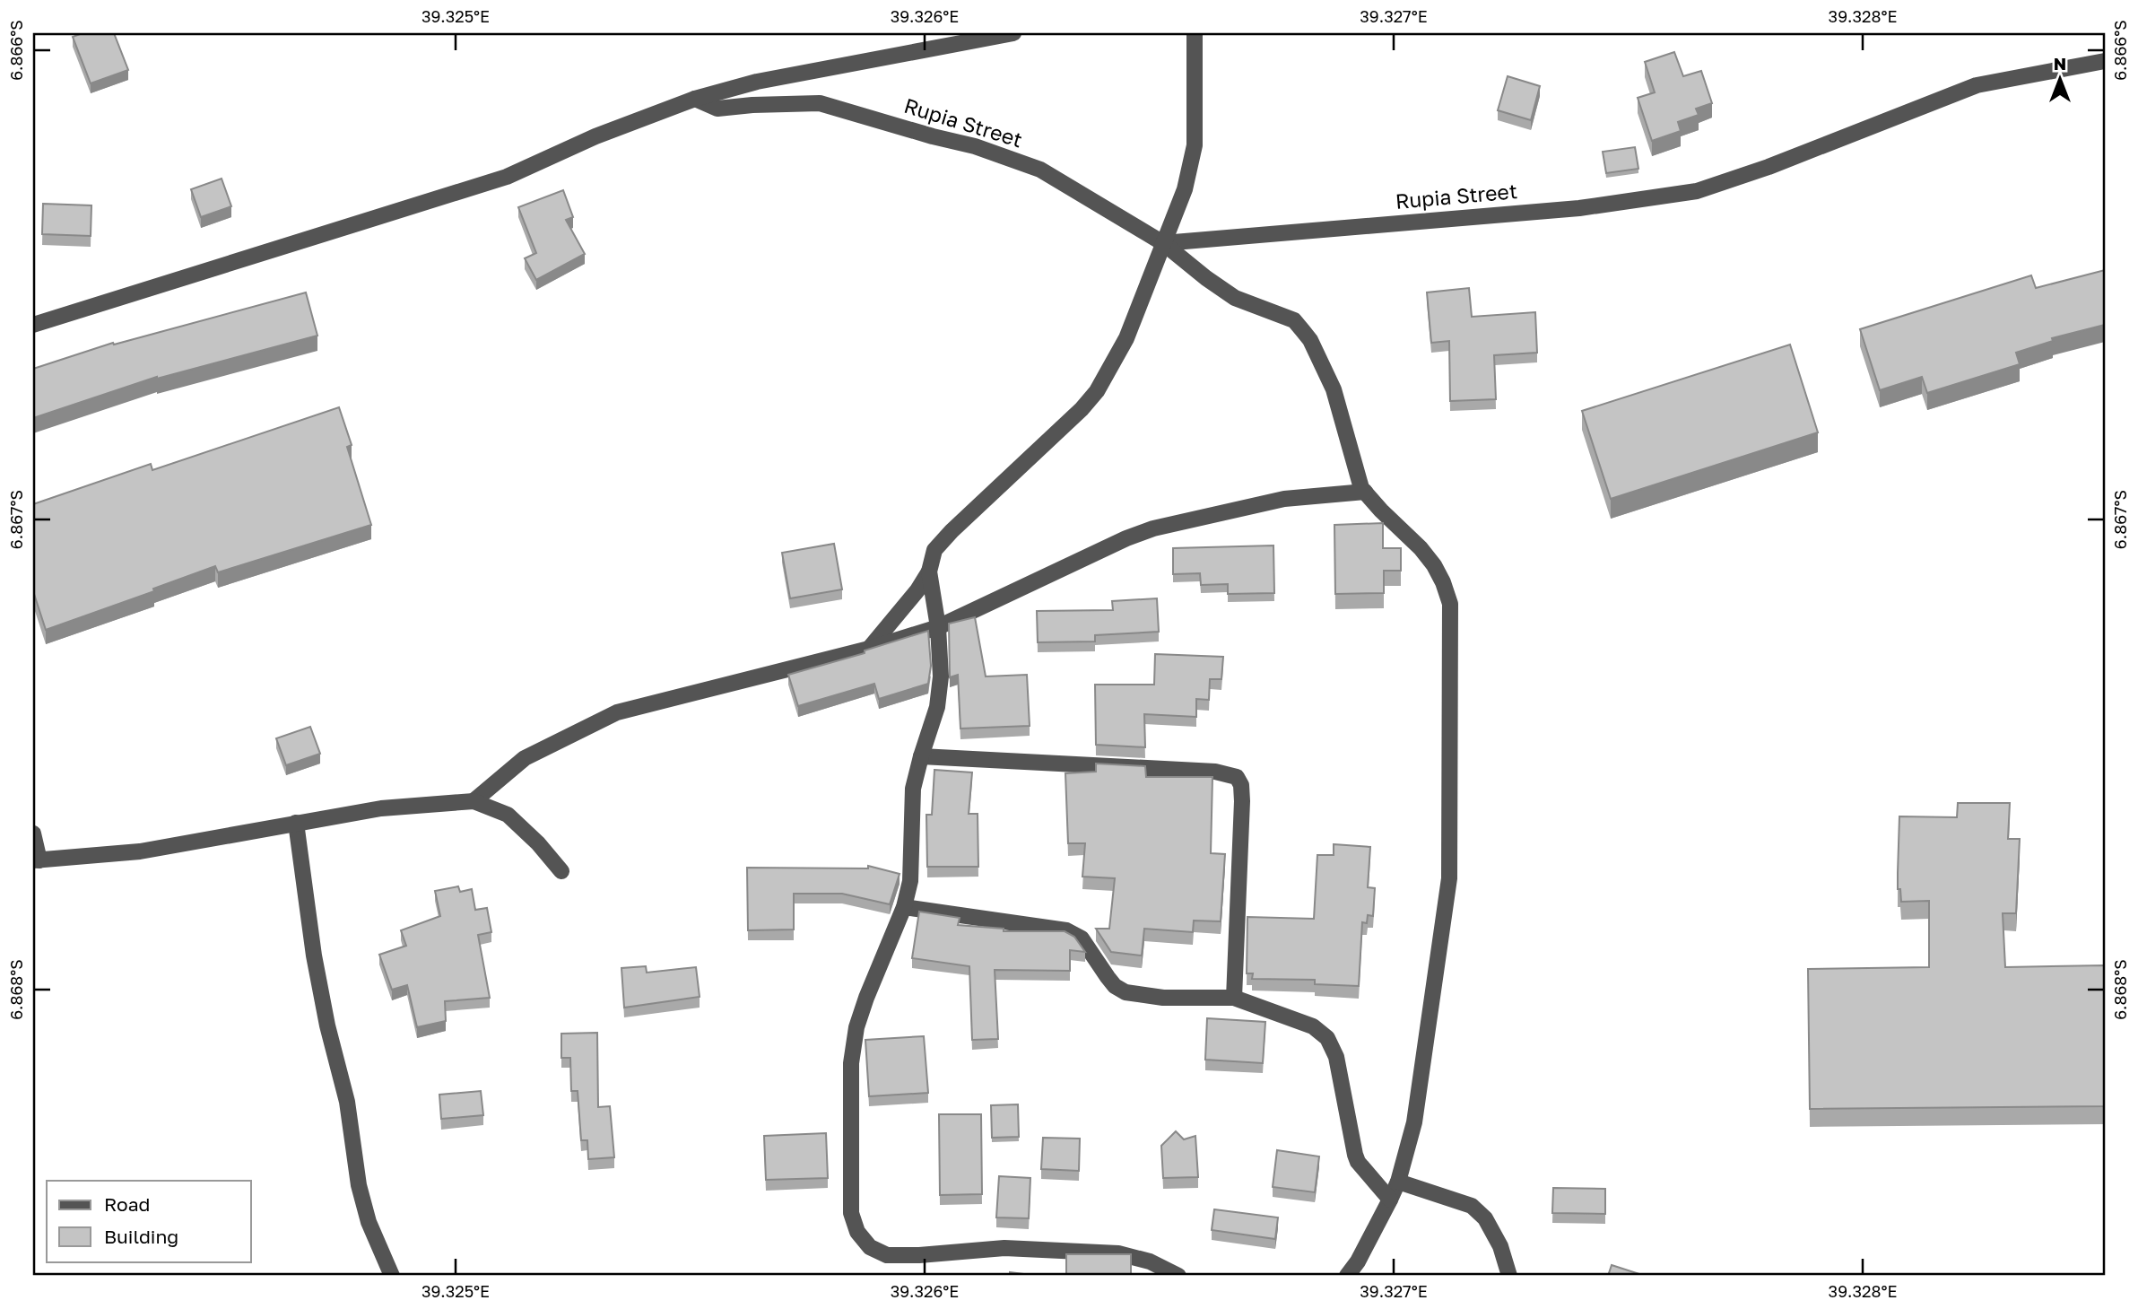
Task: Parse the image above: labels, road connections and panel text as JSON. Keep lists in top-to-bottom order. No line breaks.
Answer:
{"streets":{"street":["Rupia Street"]},"legend":["Road","Building"],"north":"top","coordinates":["39.325°E","39.326°E","39.327°E","39.328°E","6.866°S","6.867°S","6.868°S"]}
